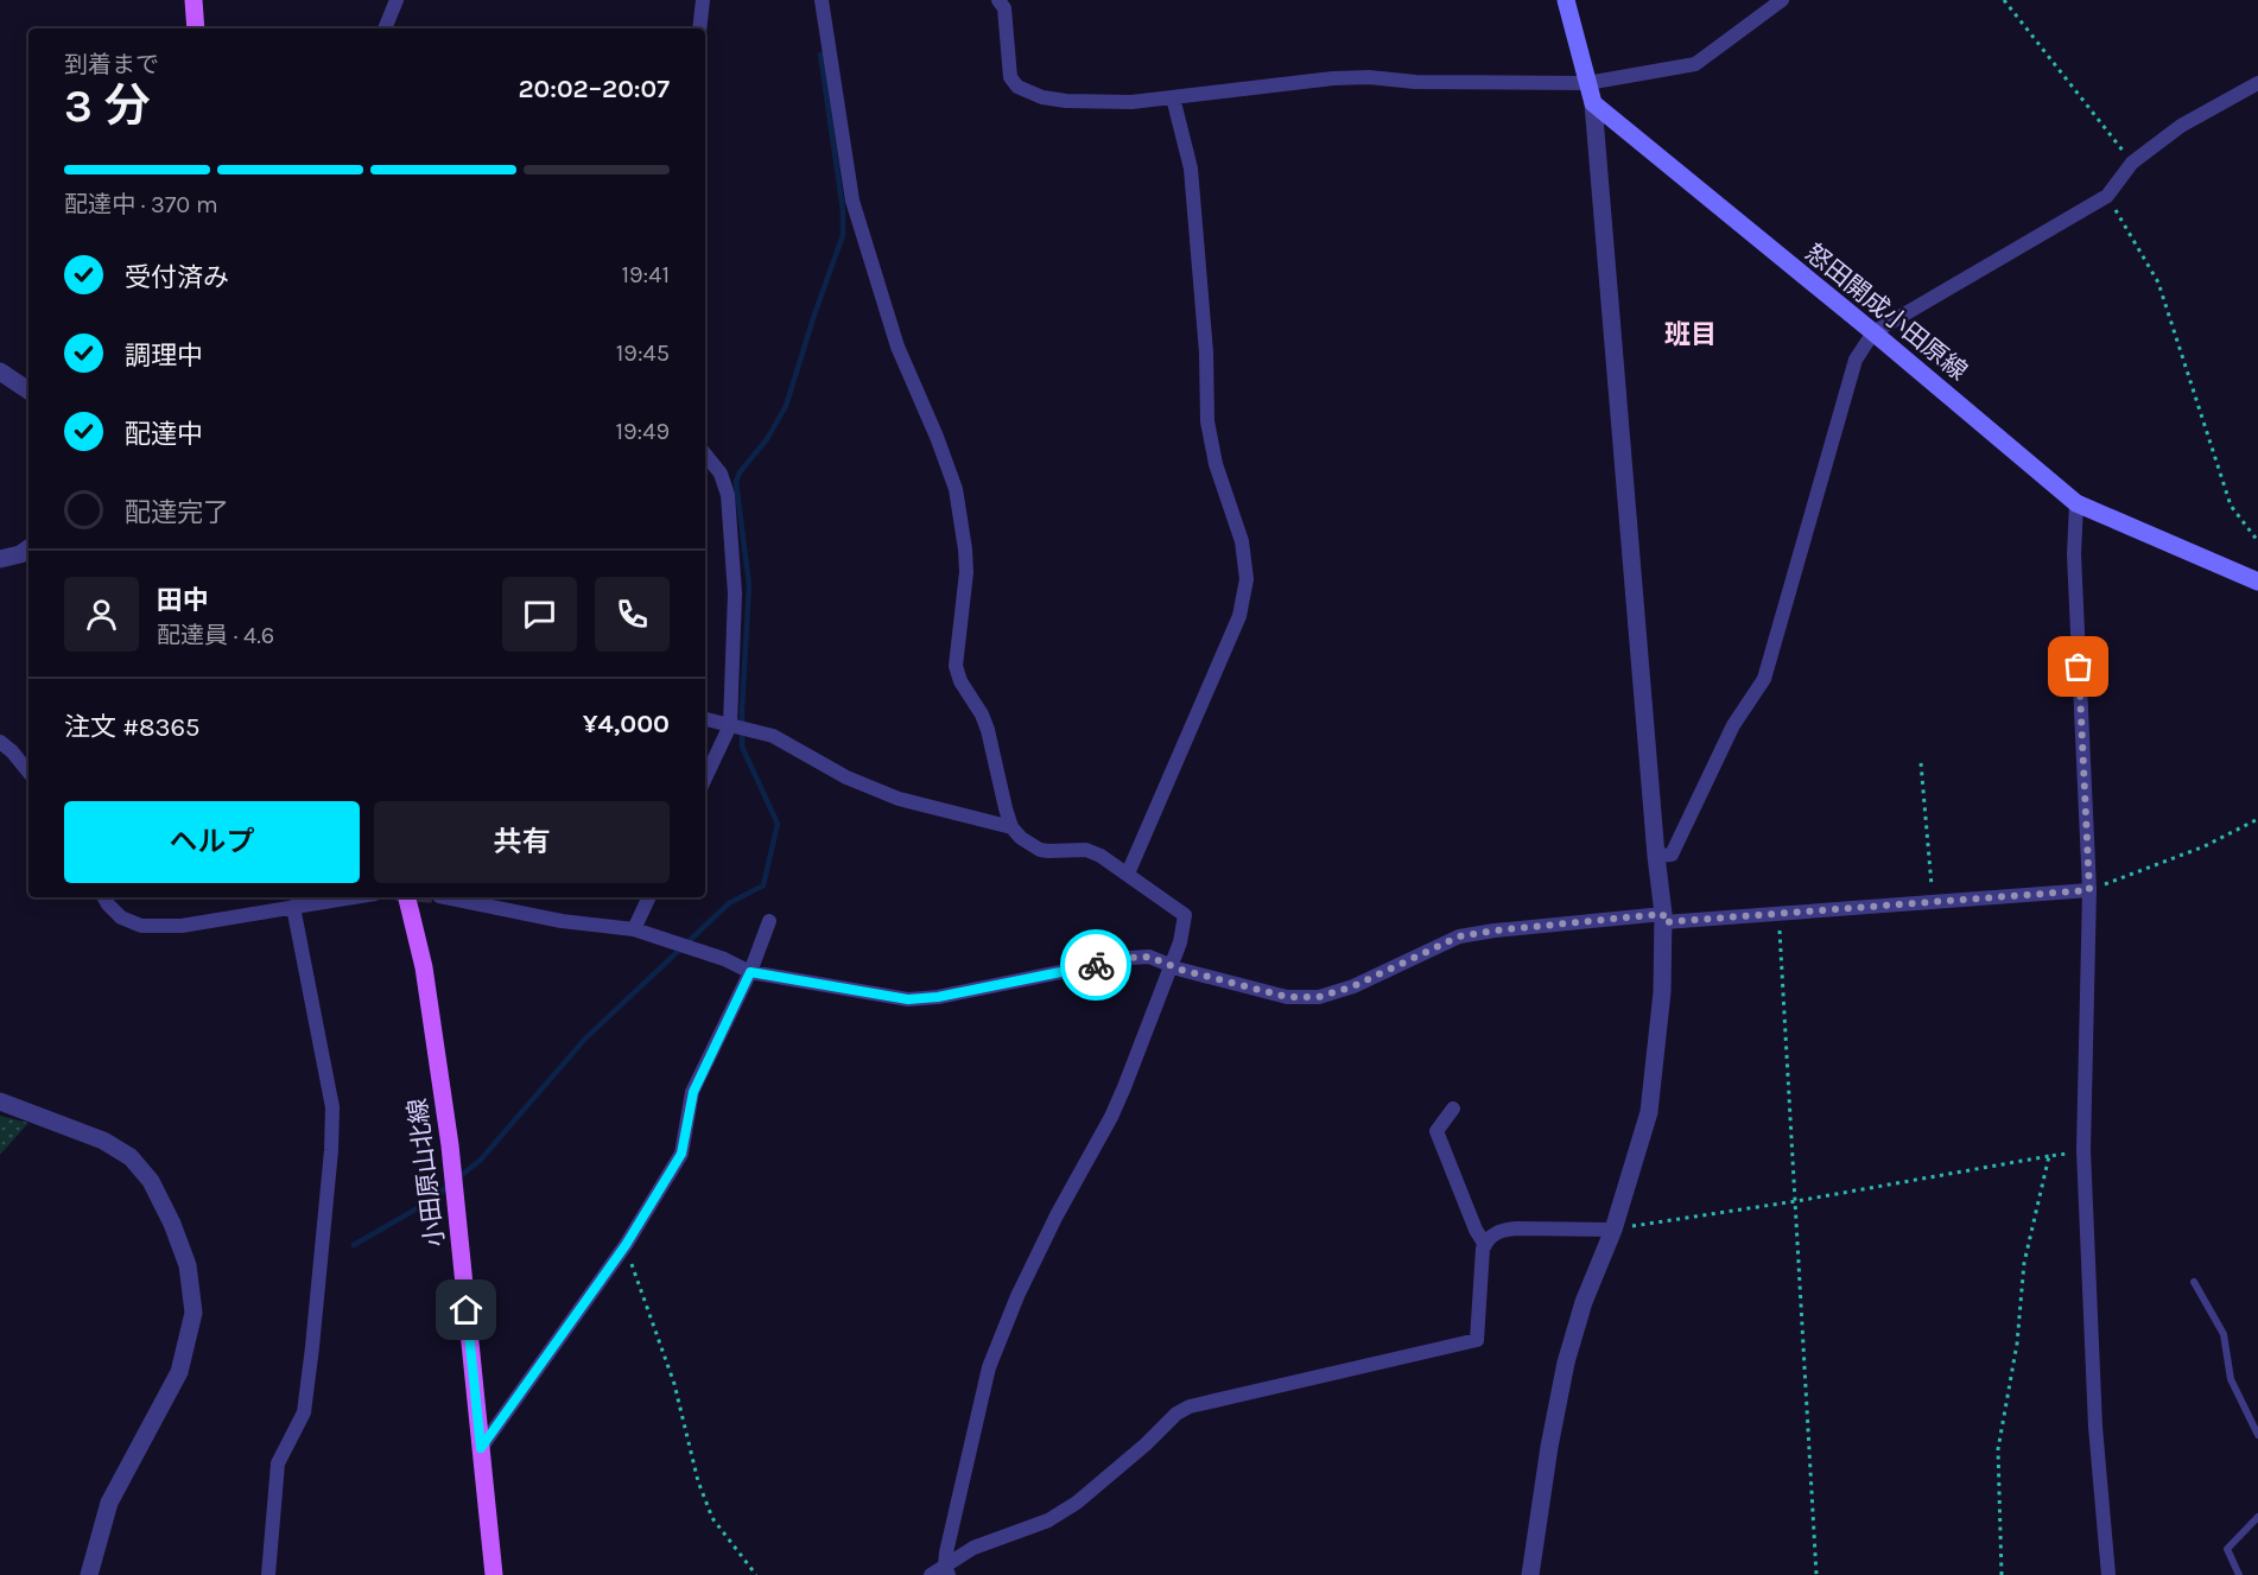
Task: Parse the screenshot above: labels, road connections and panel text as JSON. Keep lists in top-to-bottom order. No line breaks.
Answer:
{"streets":{"main road":["怒田開成小田原線","小田原山北線"]},"districts":["班目"],"page":{"heading":["3 分","到着まで","20:02–20:07"],"panel":["田中","配達員 · 4.6","注文 #8365","¥4,000"],"bar":"配達中 · 370 m","list":[["受付済み","19:41"],["調理中","19:45"],["配達中","19:49"],"配達完了"],"buttons":["ヘルプ","共有"]}}
